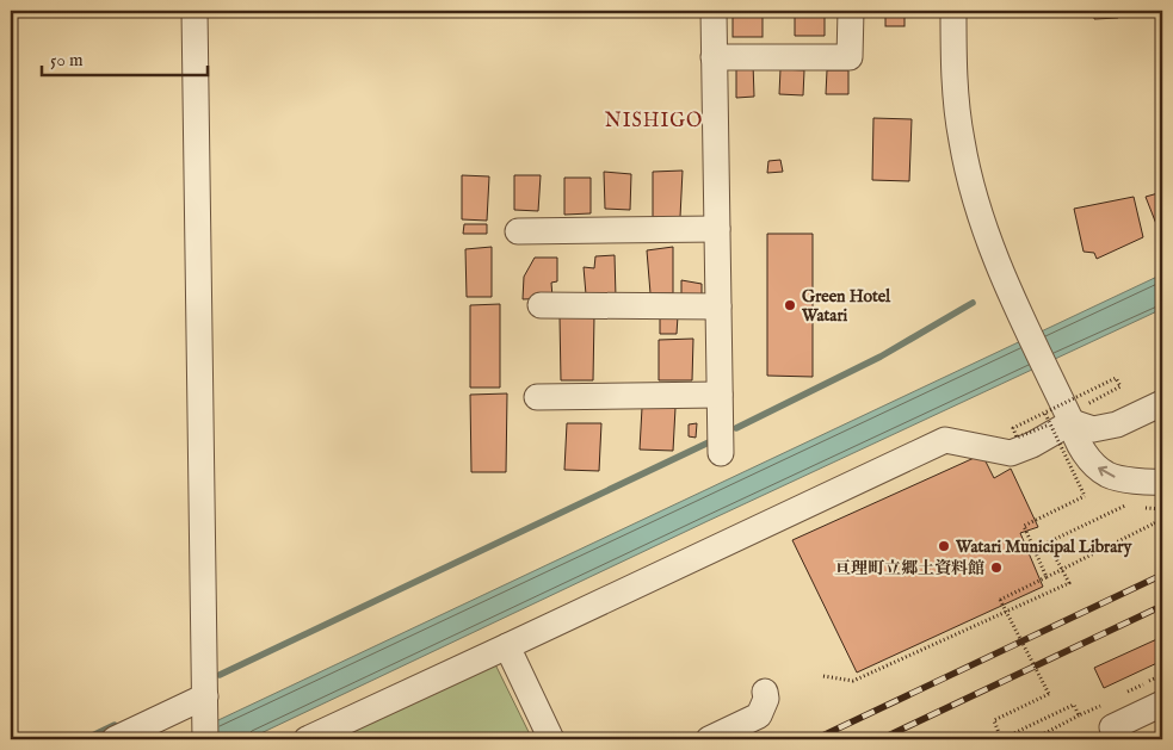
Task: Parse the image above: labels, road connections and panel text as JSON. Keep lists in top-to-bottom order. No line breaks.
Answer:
{"districts":["NISHIGO"],"places":["Green Hotel Watari","Watari Municipal Library","亘理町立郷土資料館"],"scale_bar":"50 m"}
